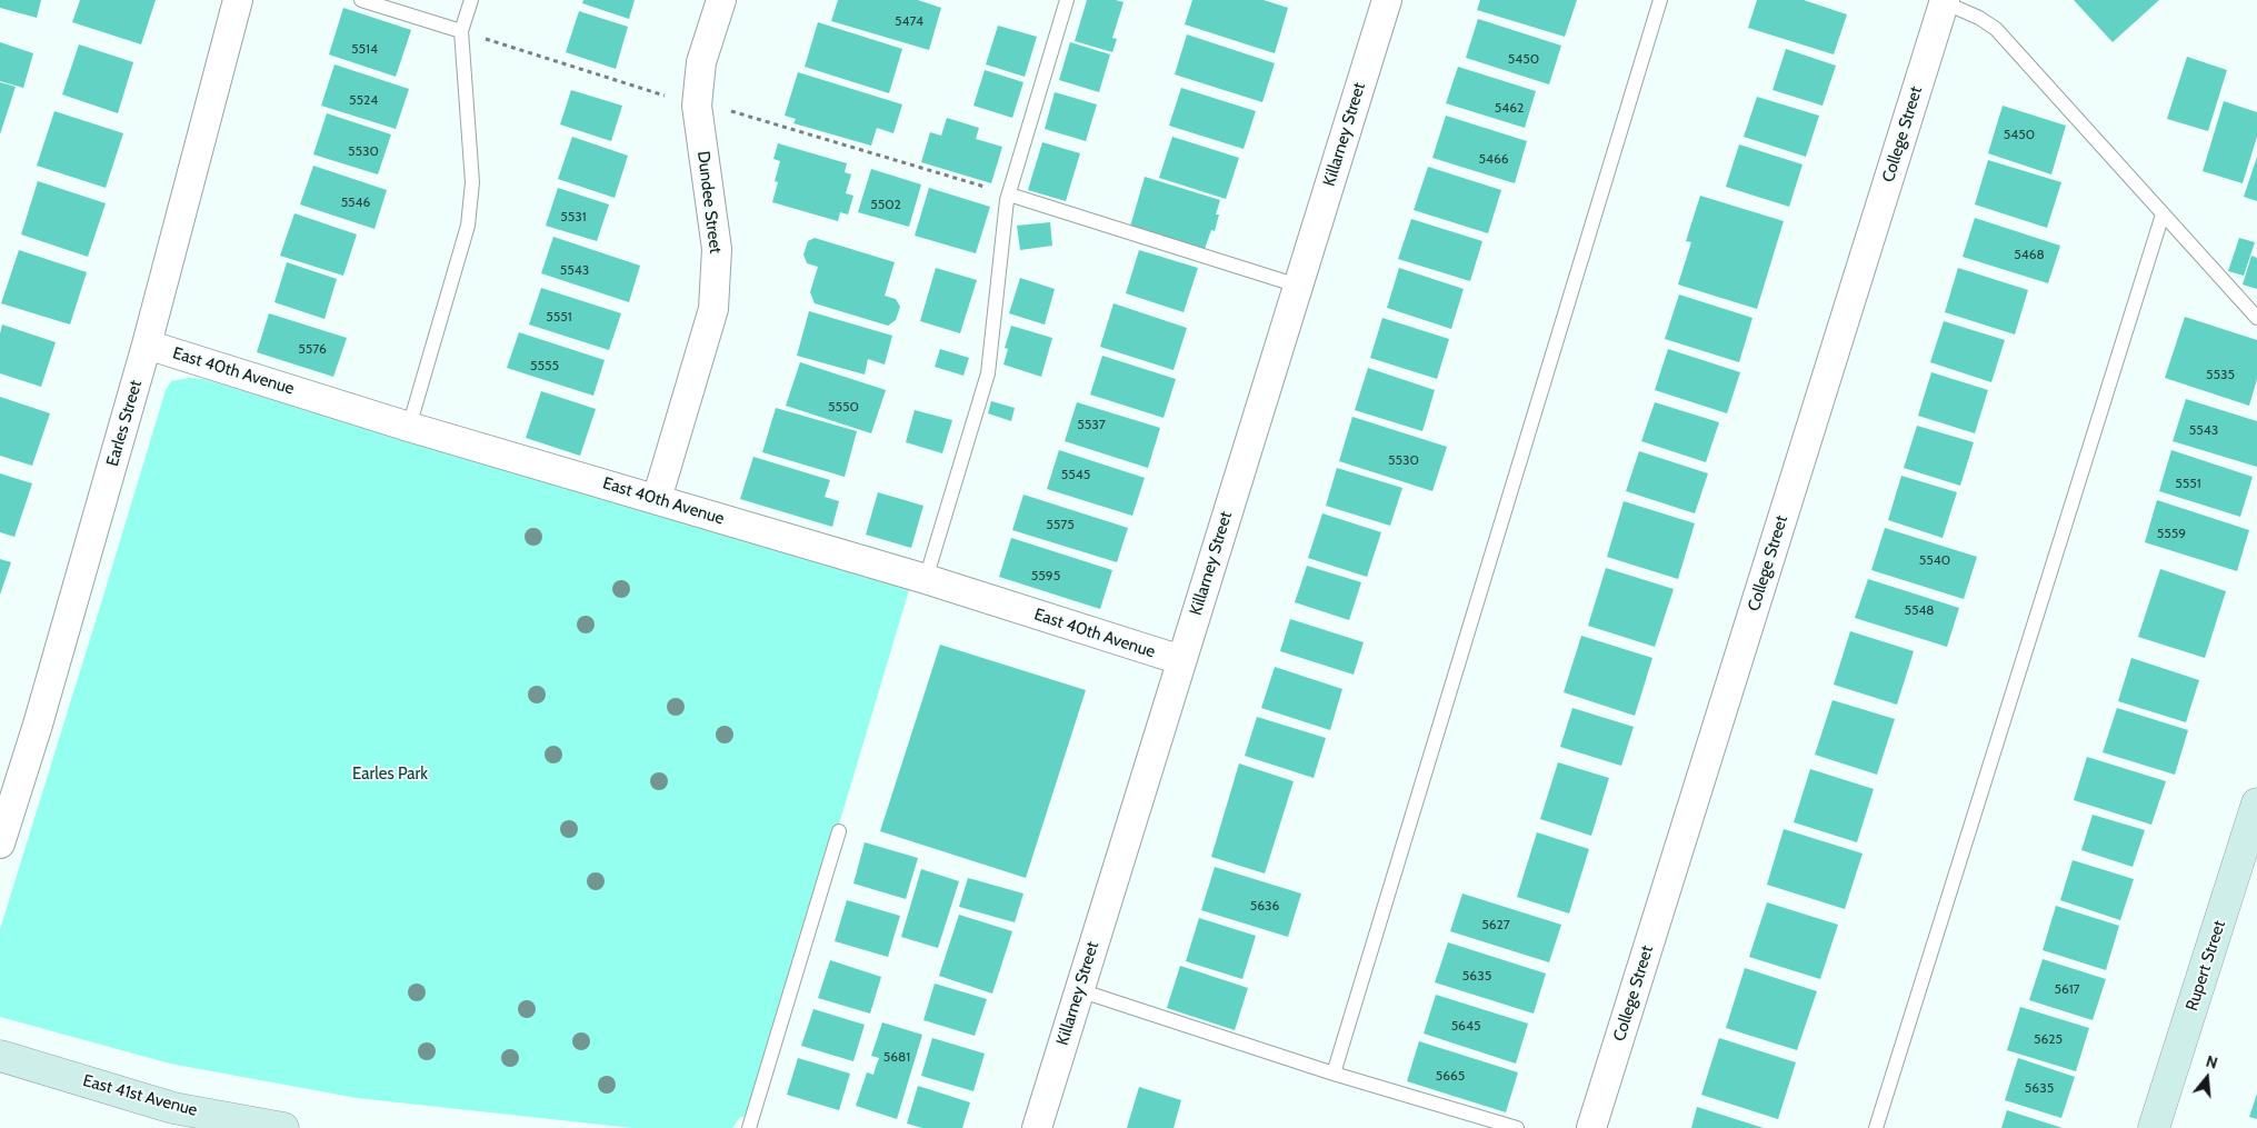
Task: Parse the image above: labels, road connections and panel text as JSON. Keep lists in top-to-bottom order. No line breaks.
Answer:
{"streets":{"street":["Killarney Street","College Street","Dundee Street","East 40th Avenue","Earles Street","Rupert Street","East 41st Avenue"]},"crossings":[["Killarney Street","East 40th Avenue"],["Dundee Street","East 40th Avenue"],["East 40th Avenue","Earles Street"]],"parks":["Earles Park"],"house_numbers":["5474","5514","5450","5524","5462","5450","5530","5466","5546","5502","5531","5468","5543","5551","5576","5555","5535","5550","5537","5543","5530","5545","5551","5575","5559","5540","5595","5548","5636","5627","5635","5617","5645","5625","5681","5665","5635"],"north":"top"}
